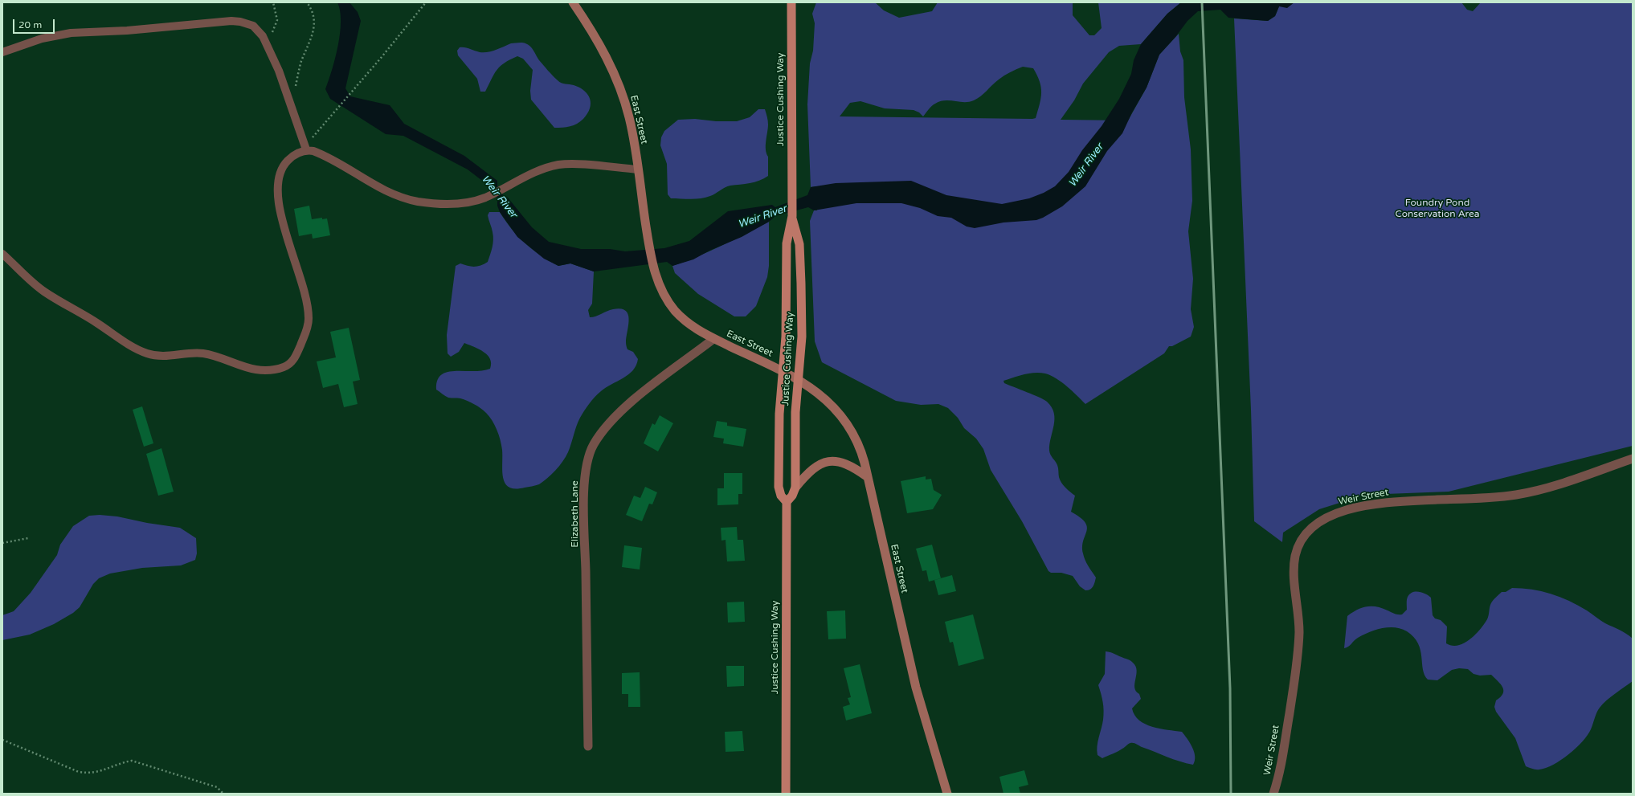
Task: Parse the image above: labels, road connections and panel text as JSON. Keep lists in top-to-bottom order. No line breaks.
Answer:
{"streets":{"main road":["Justice Cushing Way","East Street"],"street":["Weir Street","Elizabeth Lane"]},"crossings":[["Justice Cushing Way","East Street"],["East Street","Elizabeth Lane"]],"water":["Weir River"],"parks":["Foundry Pond Conservation Area"],"scale_bar":"20 m"}
